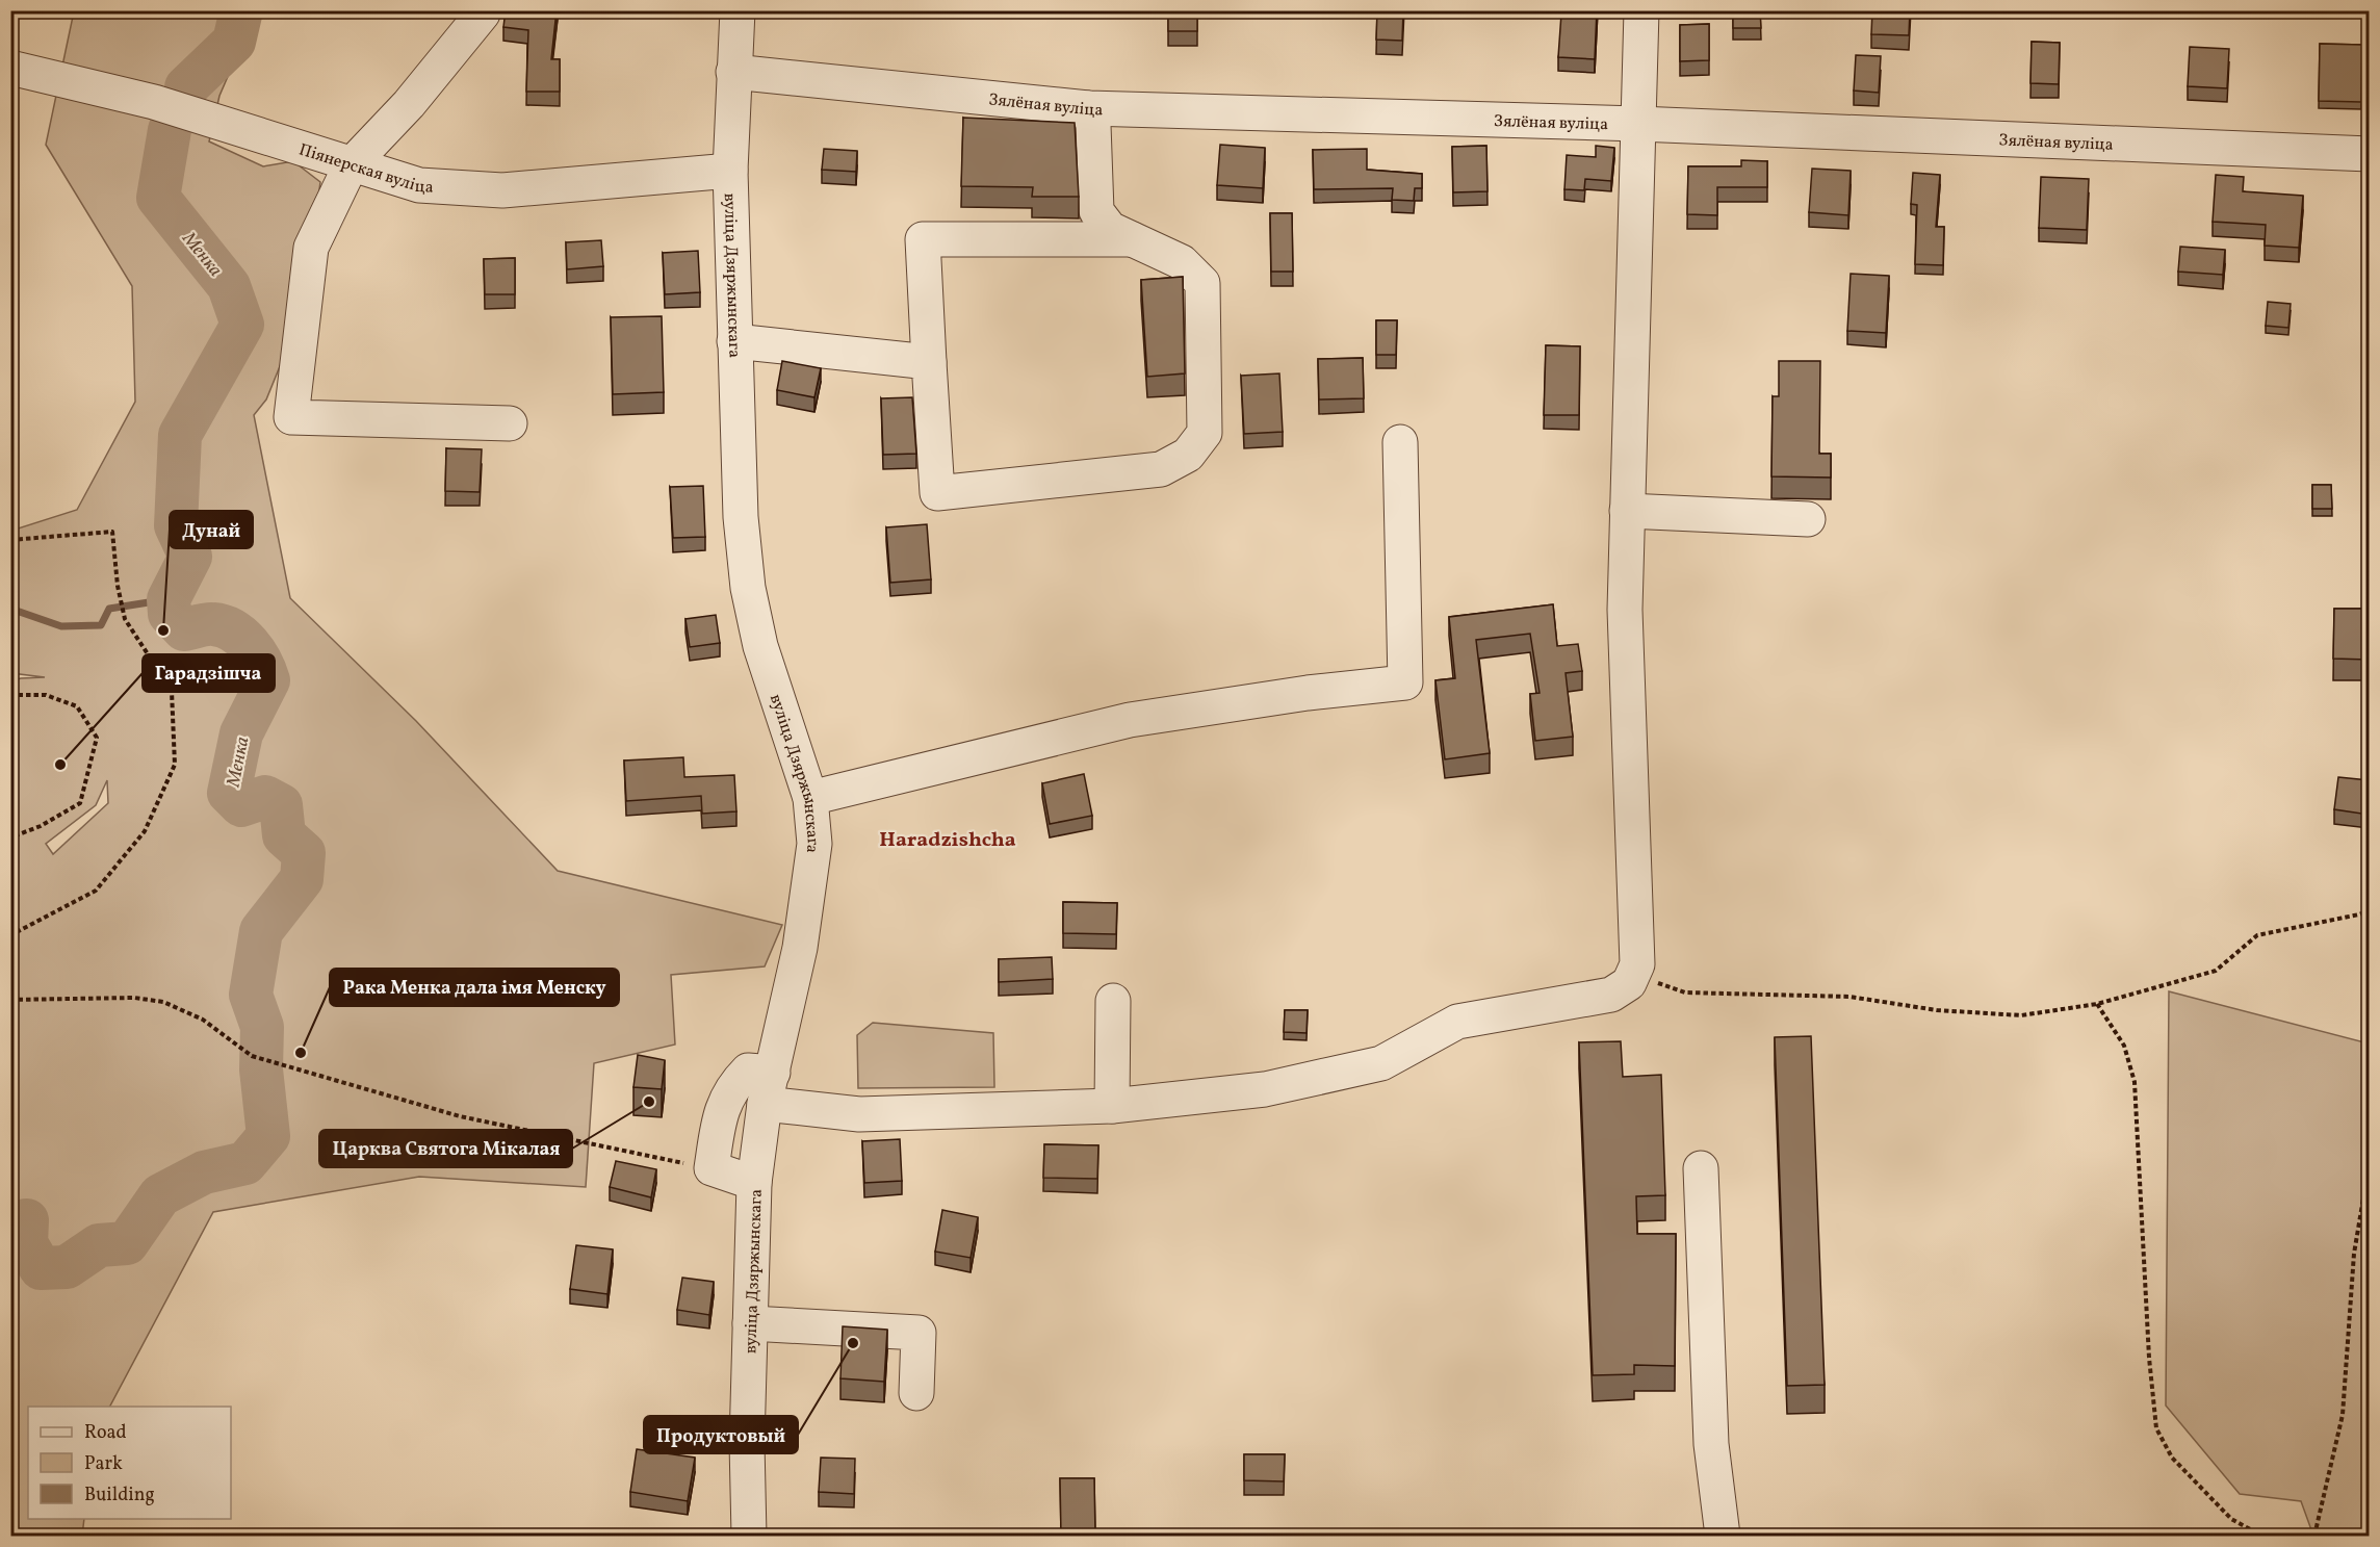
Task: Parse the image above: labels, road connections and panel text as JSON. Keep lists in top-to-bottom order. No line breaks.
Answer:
{"streets":{"street":["Зялёная вуліца","Піянерская вуліца","вуліца Дзяржынскага"]},"crossings":[["Зялёная вуліца","вуліца Дзяржынскага"],["Піянерская вуліца","вуліца Дзяржынскага"]],"districts":["Haradzishcha"],"water":["Менка"],"places":["Дунай","Гарадзішча","Рака Менка дала імя Менску","Царква Святога Мікалая","Продуктовый"],"legend":["Road","Park","Building"]}
